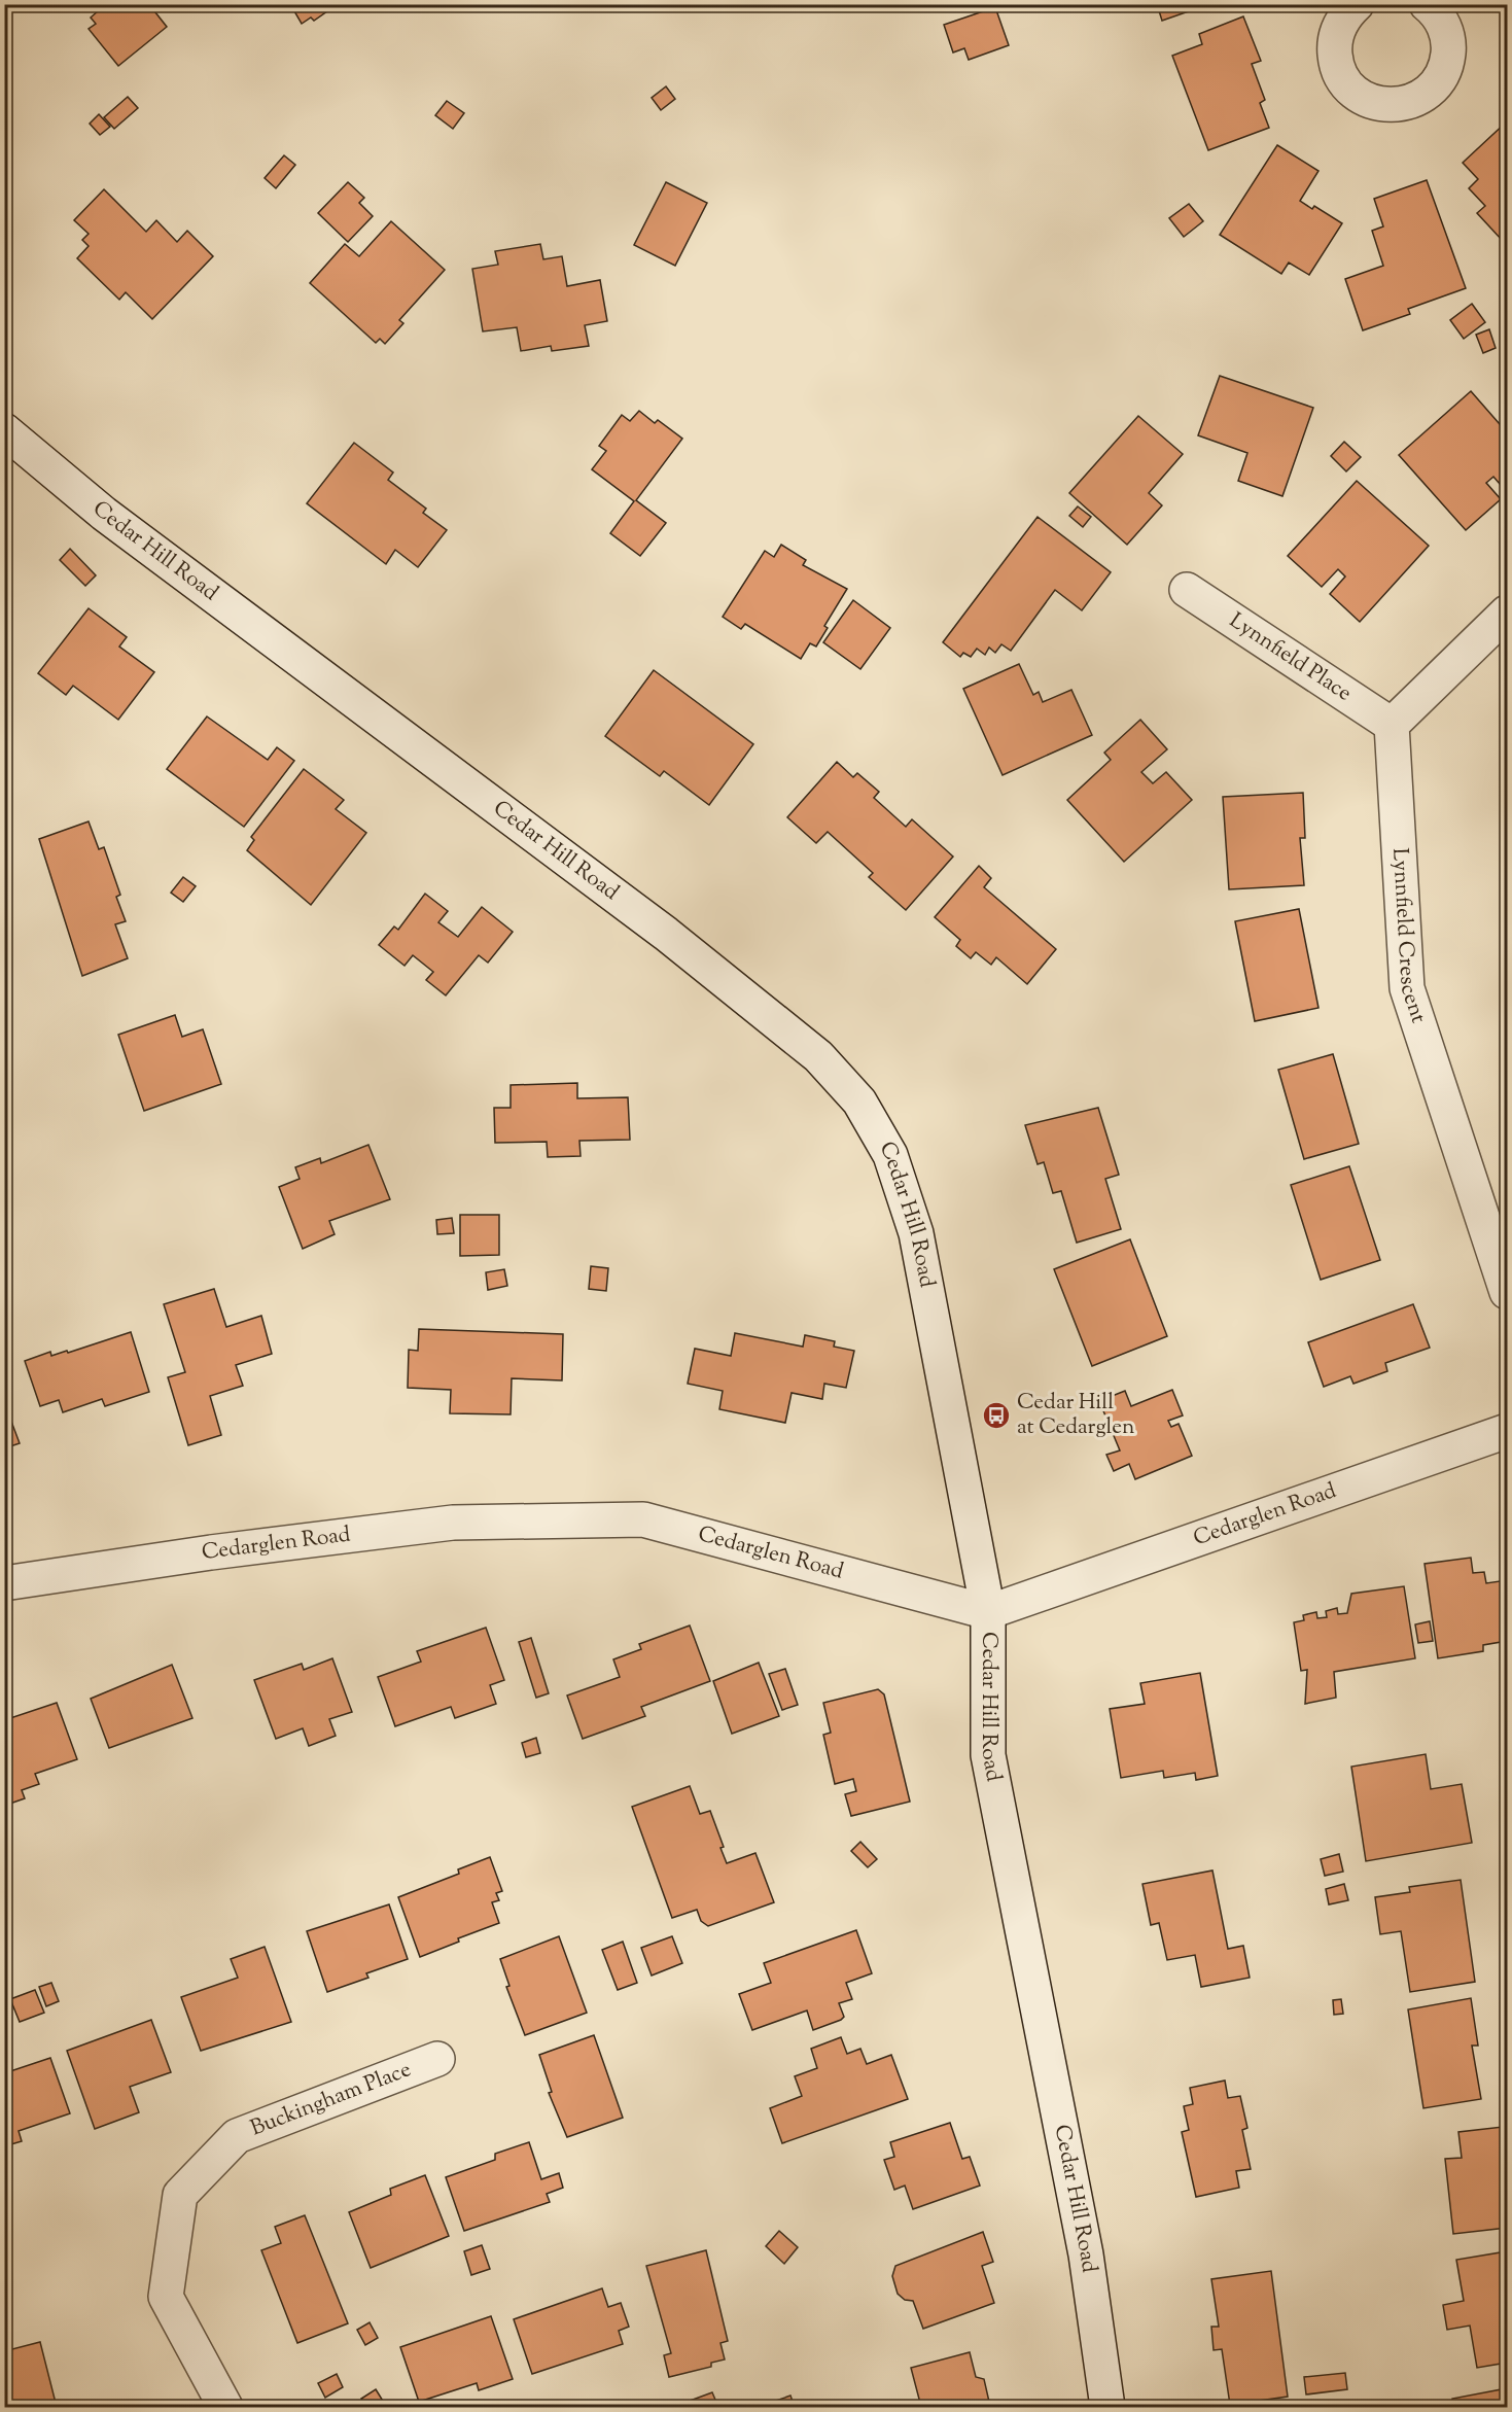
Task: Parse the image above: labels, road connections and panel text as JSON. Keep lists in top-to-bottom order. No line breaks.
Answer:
{"streets":{"street":["Cedar Hill Road","Lynnfield Place","Lynnfield Crescent","Cedarglen Road","Buckingham Place"]},"crossings":[["Cedar Hill Road","Cedarglen Road"],["Lynnfield Place","Lynnfield Crescent"]],"places":{"bus stop":["Cedar Hill at Cedarglen"]}}
